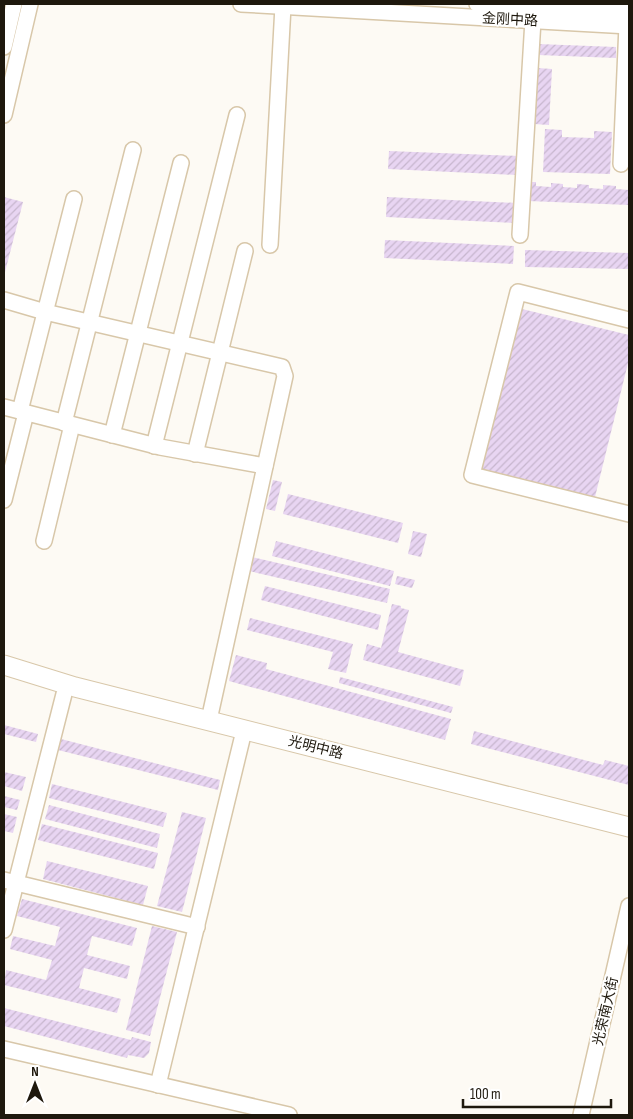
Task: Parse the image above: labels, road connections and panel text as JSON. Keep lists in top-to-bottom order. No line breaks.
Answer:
{"streets":{"main road":["光明中路"],"street":["金刚中路","光荣南大街"]},"scale_bar":"100 m","north":"top"}
